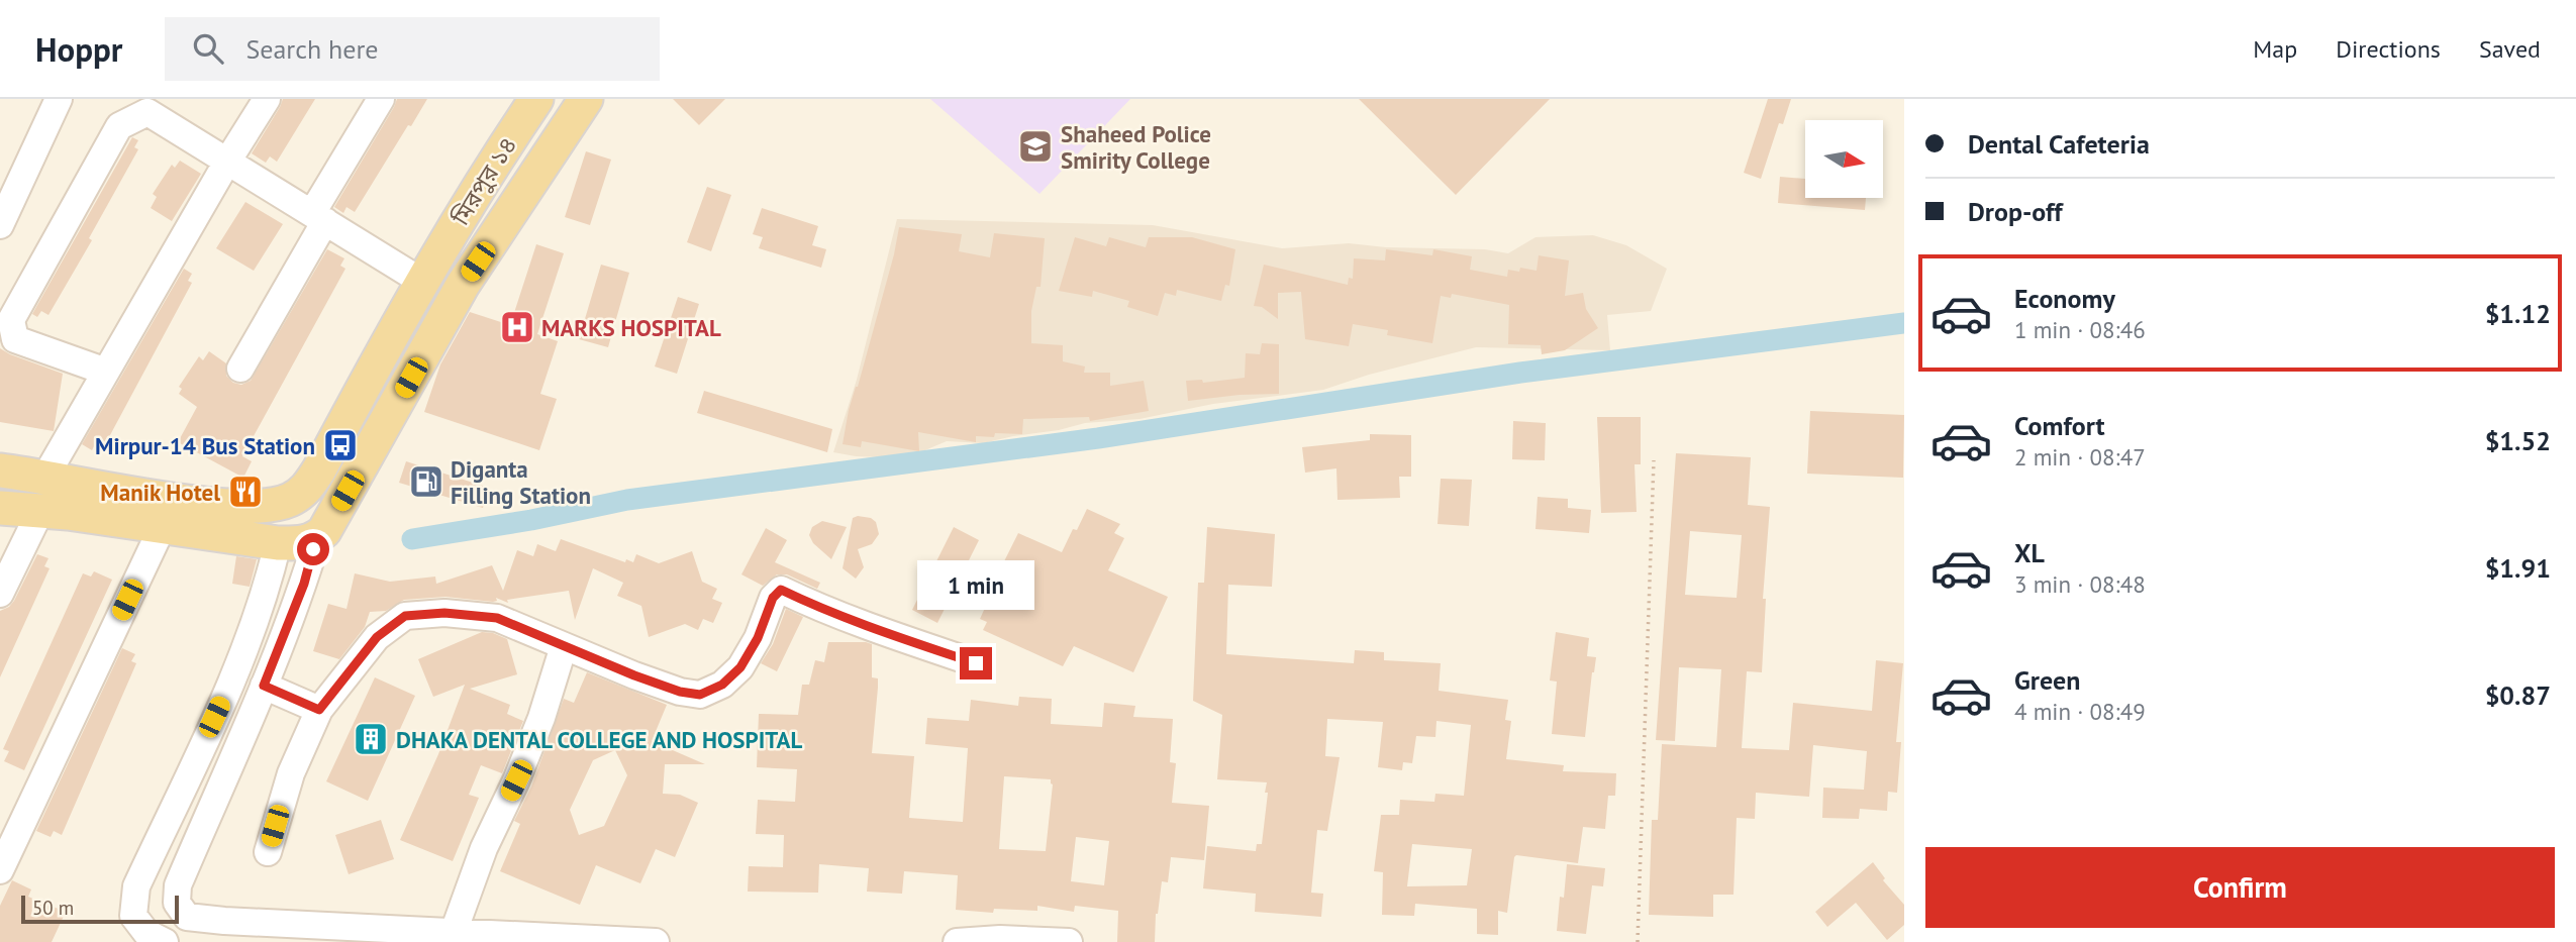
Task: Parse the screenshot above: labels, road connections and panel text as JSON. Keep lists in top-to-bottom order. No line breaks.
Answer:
{"streets":{"main road":["মিরপুর ১৪"]},"places":{"school or university":["Shaheed Police Smirity College"],"hospital":["MARKS HOSPITAL"],"bus stop":["Mirpur-14 Bus Station"],"fuel station":["Diganta Filling Station"],"restaurant":["Manik Hotel"],"building":["DHAKA DENTAL COLLEGE AND HOSPITAL"]},"scale_bar":"50 m","north":"right","page":{"header":"Hoppr","search":"Search here","nav":["Map","Directions","Saved"],"banner":["Dental Cafeteria","Drop-off"],"list":[{"name":"Economy","note":"1 min · 08:46","value":"$1.12"},{"name":"Comfort","note":"2 min · 08:47","value":"$1.52"},{"name":"XL","note":"3 min · 08:48","value":"$1.91"},{"name":"Green","note":"4 min · 08:49","value":"$0.87"}],"bubble":"1 min","buttons":"Confirm","scale":"50 m"}}
